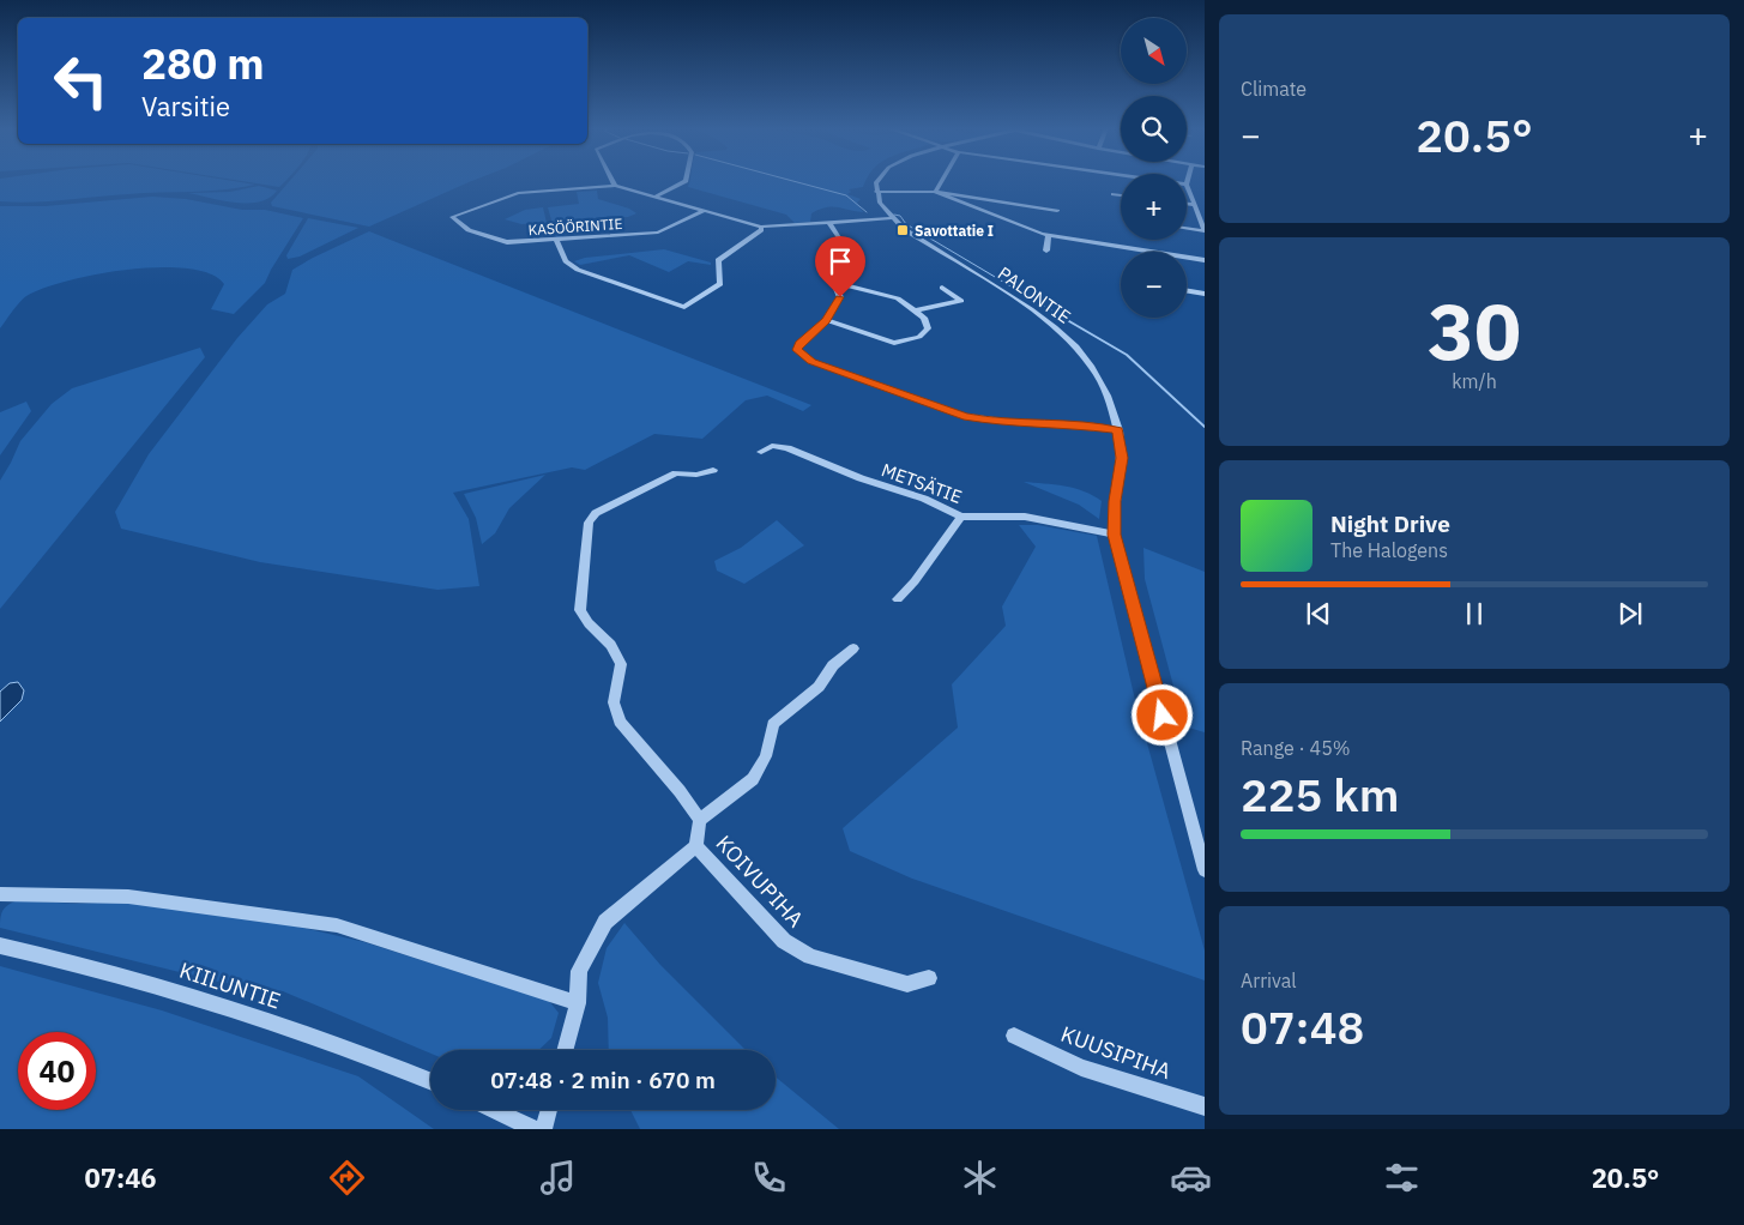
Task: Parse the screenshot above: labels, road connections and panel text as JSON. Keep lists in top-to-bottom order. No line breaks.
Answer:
{"streets":{"street":["KASÖÖRINTIE","PALONTIE","METSÄTIE","KOIVUPIHA","KIILUNTIE","KUUSIPIHA"]},"crossings":[["PALONTIE","METSÄTIE"]],"places":{"transit":["Savottatie I"]},"north":"bottom right","page":{"tile":["Climate",["30","km/h"],["Range · 45%","225 km"],["Arrival","07:48"]],"map_buttons":["+","−"],"turn":["280 m","Varsitie"],"heat":["−","20.5°","+"],"song":["Night Drive","The Halogens"],"limit":"40","trip":"07:48 · 2 min · 670 m","tabs":["07:46","20.5°"]}}
